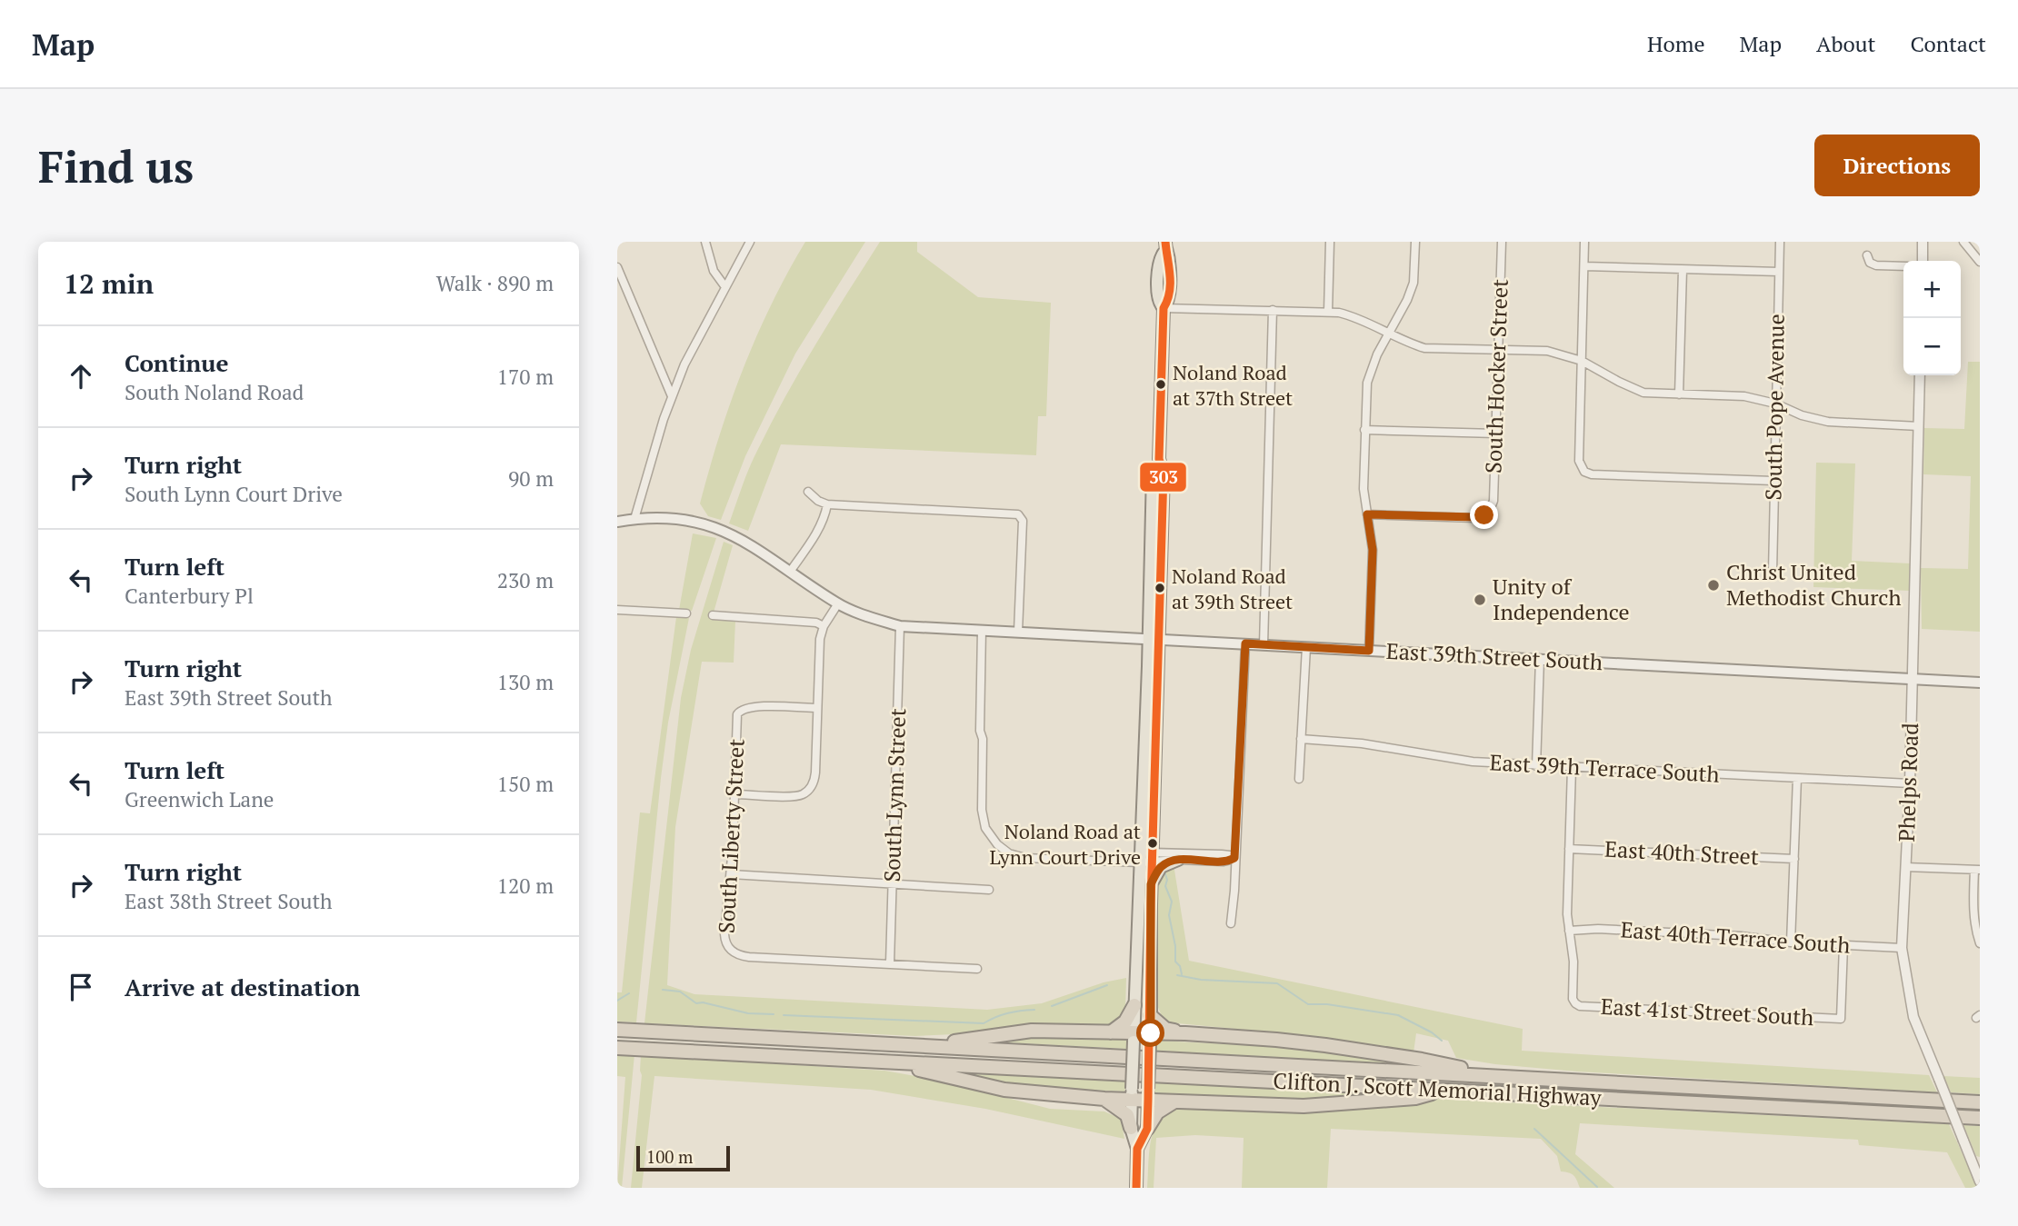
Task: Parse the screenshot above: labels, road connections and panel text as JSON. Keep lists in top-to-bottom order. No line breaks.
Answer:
{"streets":{"highway":["Clifton J. Scott Memorial Highway"],"main road":["East 39th Street South"],"street":["South Hocker Street","South Pope Avenue","East 39th Terrace South","Phelps Road","South Lynn Street","South Liberty Street","East 40th Street","East 40th Terrace South","East 41st Street South"]},"crossings":[["East 39th Street South","Phelps Road"],["East 39th Street South","South Lynn Street"],["East 39th Terrace South","Phelps Road"],["Phelps Road","East 40th Terrace South"],["South Lynn Street","South Liberty Street"],["East 40th Terrace South","East 41st Street South"]],"places":["Noland Road at 37th Street","Christ United Methodist Church","Noland Road at 39th Street","Unity of Independence","Noland Road at Lynn Court Drive"],"lines":["transit line 303"],"scale_bar":"100 m","page":{"header":"Map","nav":["Home","Map","About","Contact"],"buttons":"Directions","title":"Find us","heading":["12 min","Walk · 890 m"],"map_buttons":["+","−"],"list":[["Continue","South Noland Road","170 m"],["Turn right","South Lynn Court Drive","90 m"],["Turn left","Canterbury Pl","230 m"],["Turn right","East 39th Street South","130 m"],["Turn left","Greenwich Lane","150 m"],["Turn right","East 38th Street South","120 m"],"Arrive at destination"],"scale":"100 m"}}
